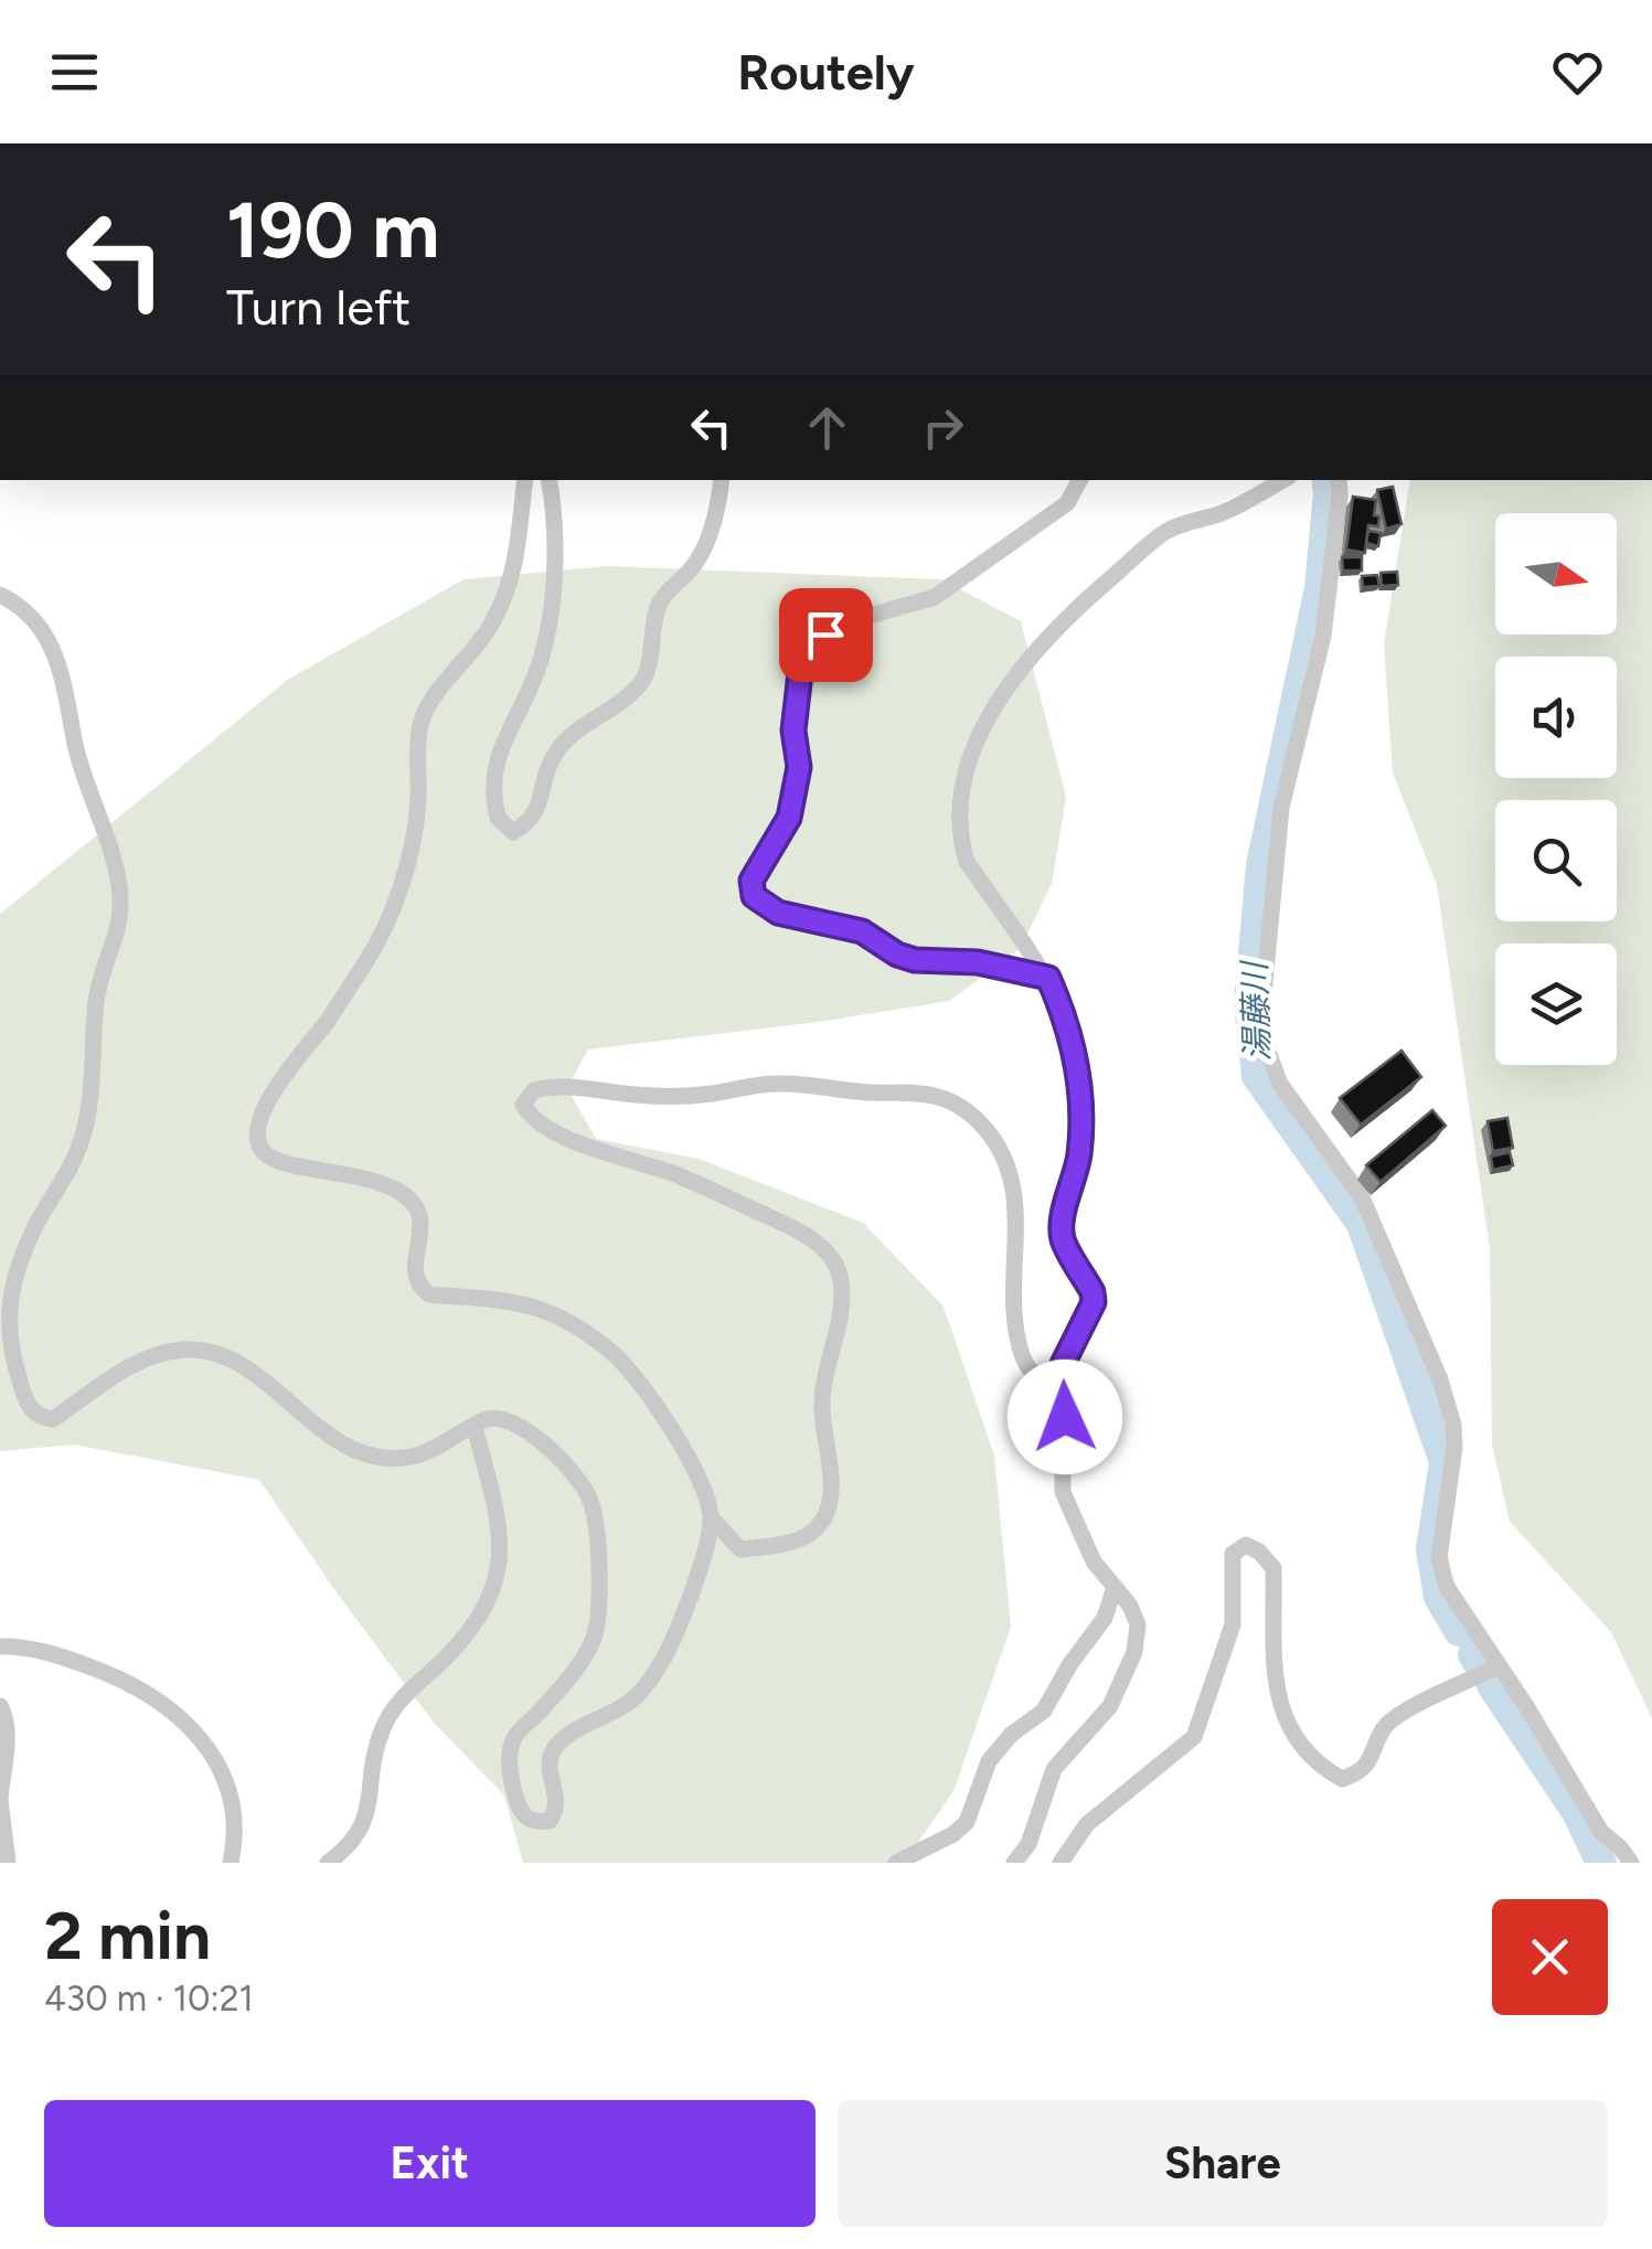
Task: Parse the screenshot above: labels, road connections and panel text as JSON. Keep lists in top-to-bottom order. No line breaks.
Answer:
{"water":["湯藤川"],"north":"right","page":{"header":"Routely","turn":["190 m","Turn left"],"heading":["2 min","430 m · 10:21"],"buttons":["Exit","Share"]}}
